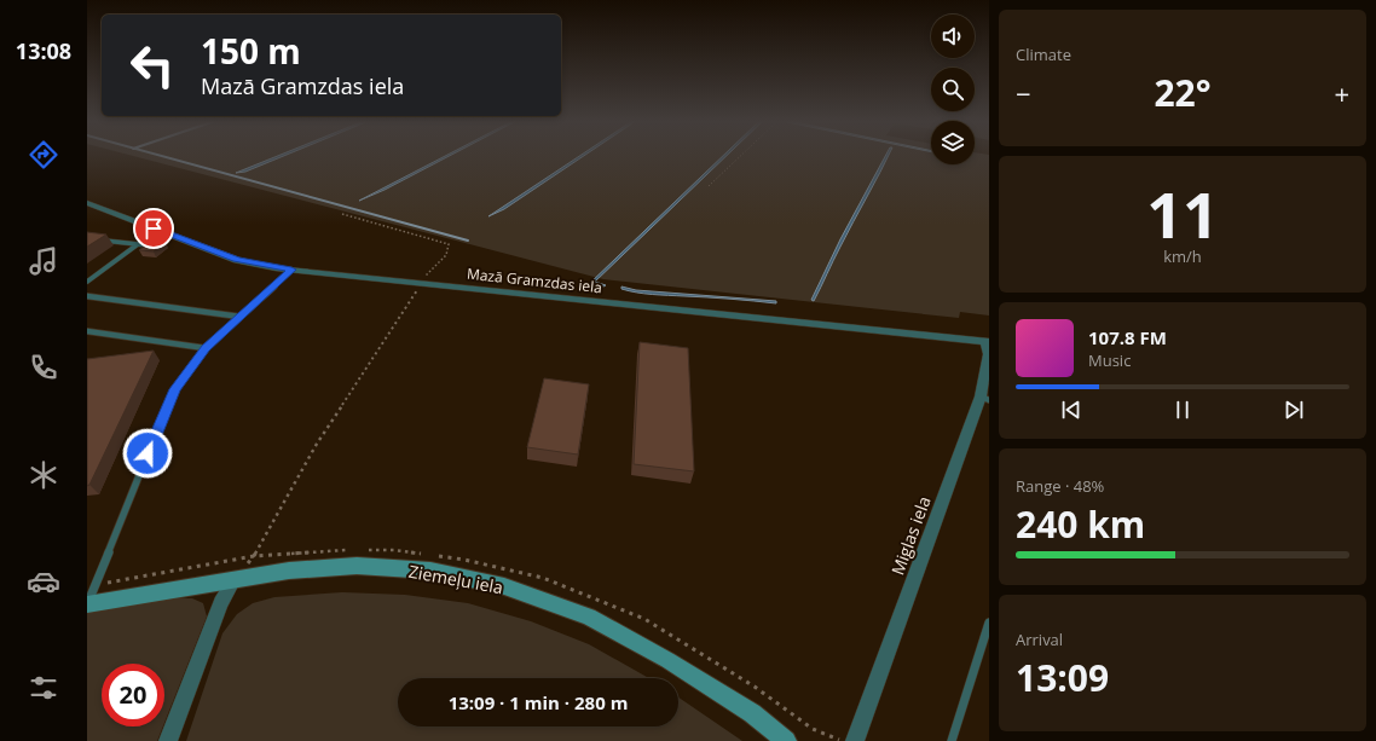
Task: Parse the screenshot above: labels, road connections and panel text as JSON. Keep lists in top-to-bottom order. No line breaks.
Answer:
{"streets":{"street":["Mazā Gramzdas iela","Miglas iela","Ziemeļu iela"]},"crossings":[["Mazā Gramzdas iela","Miglas iela"]],"page":{"tabs":"13:08","tile":["Climate",["11","km/h"],["Range · 48%","240 km"],["Arrival","13:09"]],"turn":["150 m","Mazā Gramzdas iela"],"heat":["−","22°","+"],"song":["107.8 FM","Music"],"limit":"20","trip":"13:09 · 1 min · 280 m"}}
